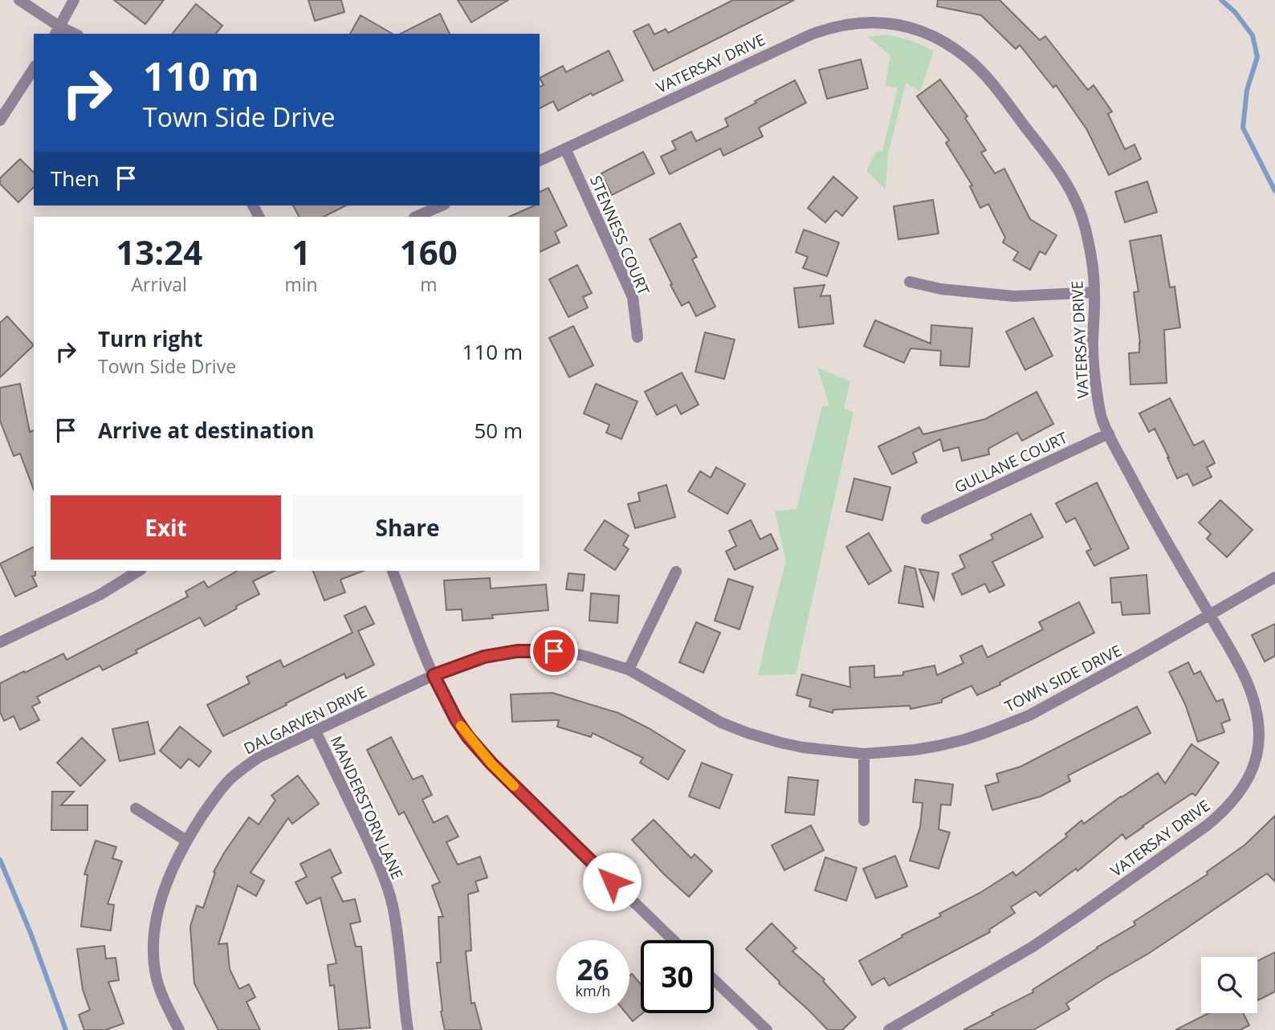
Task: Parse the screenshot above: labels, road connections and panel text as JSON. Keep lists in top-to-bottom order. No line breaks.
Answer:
{"streets":{"street":["VATERSAY DRIVE","STENNESS COURT","GULLANE COURT","TOWN SIDE DRIVE","DALGARVEN DRIVE","MANDERSTORN LANE"]},"crossings":[["VATERSAY DRIVE","STENNESS COURT"],["VATERSAY DRIVE","GULLANE COURT"],["VATERSAY DRIVE","TOWN SIDE DRIVE"],["TOWN SIDE DRIVE","DALGARVEN DRIVE"],["DALGARVEN DRIVE","MANDERSTORN LANE"]],"page":{"turn":["110 m","Town Side Drive"],"then":"Then","eta":["13:24","Arrival","1","min","160","m"],"list":[{"name":"Turn right","note":"Town Side Drive","value":"110 m"},{"name":"Arrive at destination","value":"50 m"}],"buttons":["Exit","Share"],"speed":"26 km/h","limit":"30"}}
